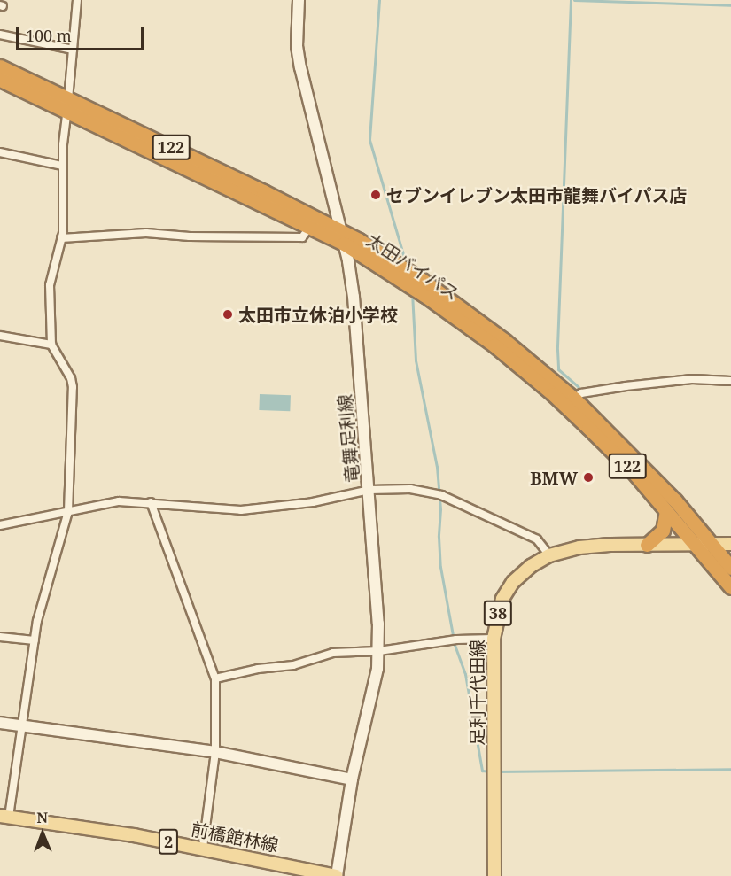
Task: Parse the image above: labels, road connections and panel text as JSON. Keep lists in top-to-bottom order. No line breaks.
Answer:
{"streets":{"highway":["122","太田バイパス"],"main road":["竜舞足利線","38","足利千代田線","前橋館林線","2"]},"crossings":[["太田バイパス","竜舞足利線"],["太田バイパス","足利千代田線"],["竜舞足利線","前橋館林線"]],"places":["セブンイレブン太田市龍舞バイパス店","太田市立休泊小学校","BMW"],"scale_bar":"100 m","north":"top"}
